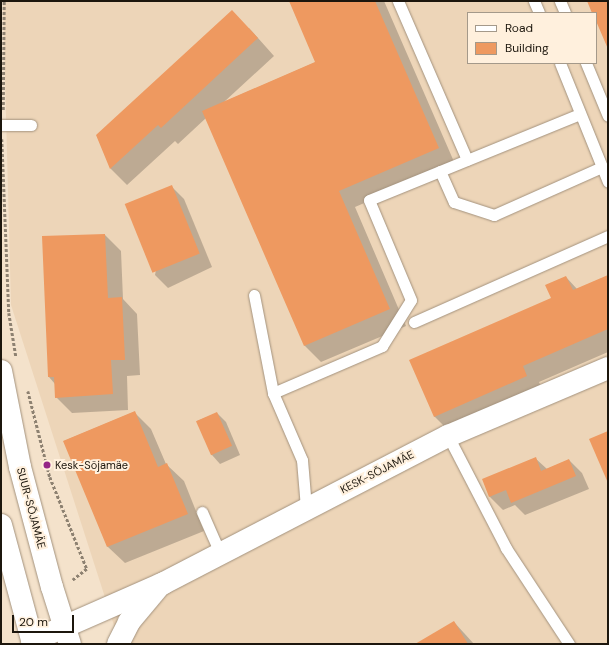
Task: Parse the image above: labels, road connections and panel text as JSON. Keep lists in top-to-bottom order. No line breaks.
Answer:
{"streets":{"street":["KESK-SÕJAMÄE","SUUR-SÕJAMÄE"]},"crossings":[["KESK-SÕJAMÄE","SUUR-SÕJAMÄE"]],"places":["Kesk-Sõjamäe"],"legend":["Road","Building"],"scale_bar":"20 m"}
